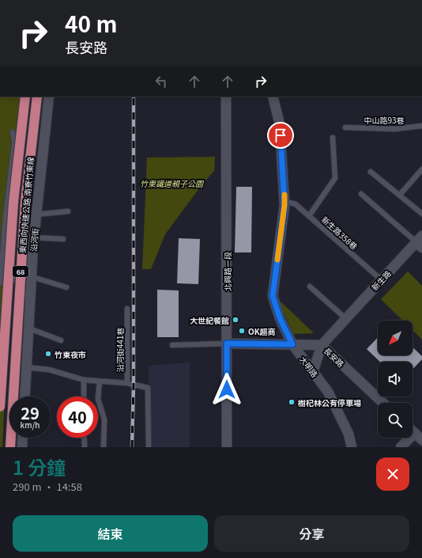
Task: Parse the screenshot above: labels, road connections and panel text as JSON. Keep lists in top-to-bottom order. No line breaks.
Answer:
{"streets":{"highway":["東西向快速公路 南寮竹東線","68"],"street":["沿河街","北興路ㄧ段","新生路","長安路","大明路"],"lane":["中山路93巷","新生路358巷","沿河街441巷"]},"crossings":[["新生路358巷","新生路"],["新生路358巷","大明路"],["沿河街","沿河街441巷"],["北興路ㄧ段","長安路"],["新生路","長安路"],["新生路","大明路"],["長安路","大明路"]],"parks":["竹東鐵道親子公園"],"places":["大世紀餐館","OK超商","竹東夜市","樹杞林公有停車場"],"north":"bottom left","page":{"turn":["40 m","長安路"],"speed":"29 km/h","limit":"40","heading":["1 分鐘","290 m · 14:58"],"buttons":["結束","分享"]}}
